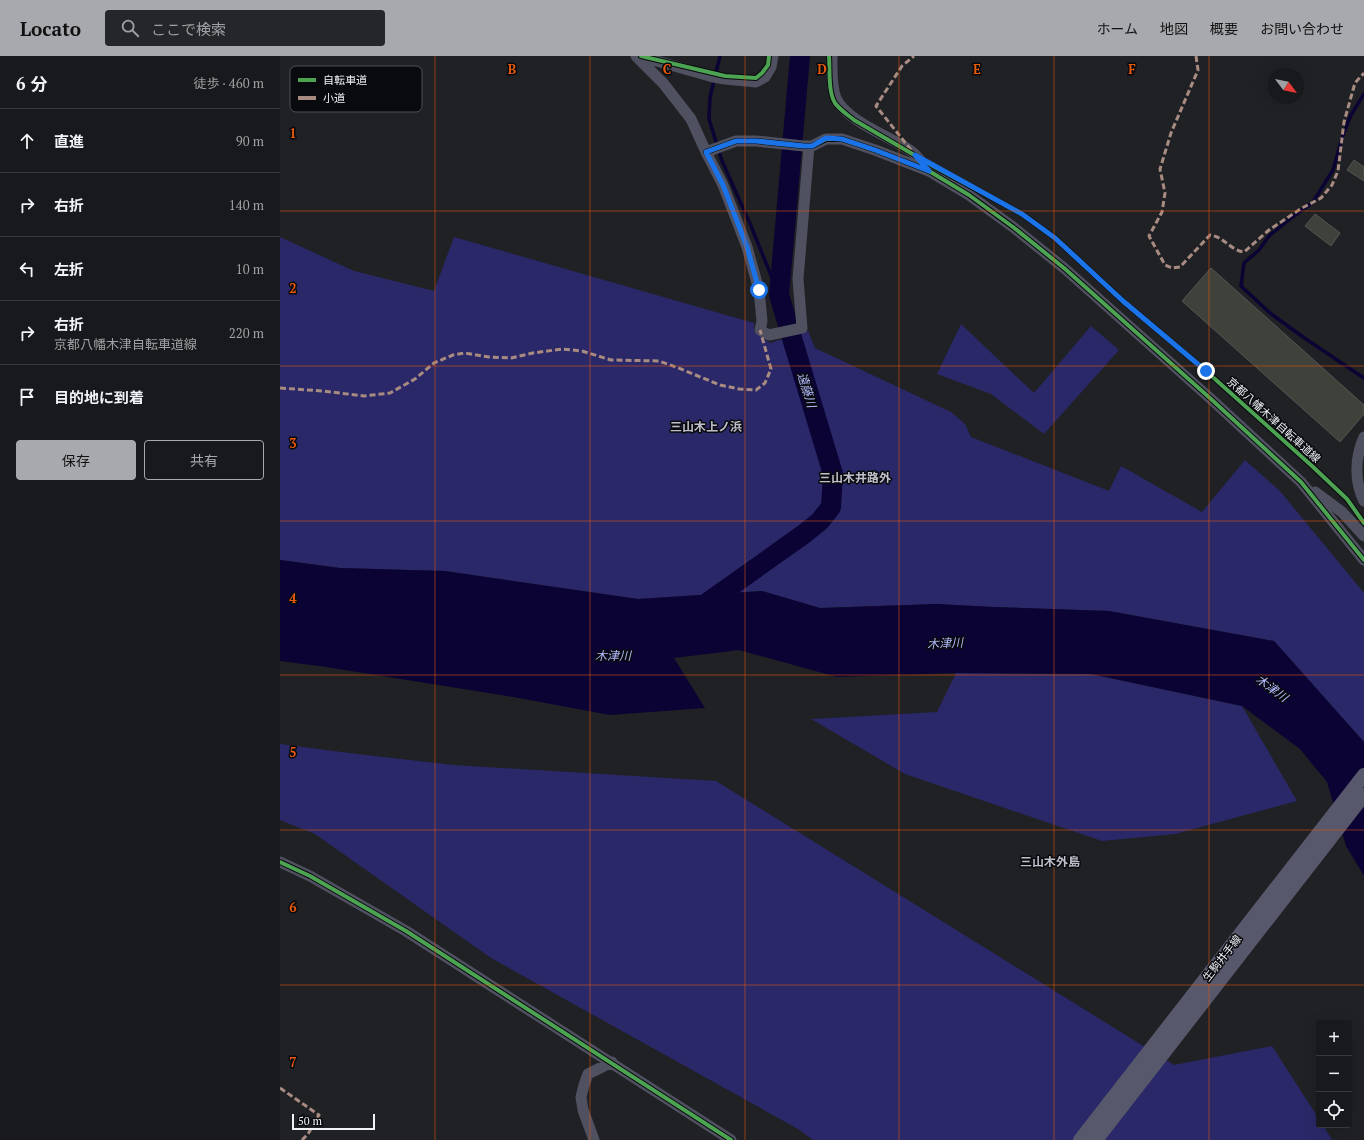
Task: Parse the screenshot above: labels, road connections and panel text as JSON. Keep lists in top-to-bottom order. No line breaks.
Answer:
{"streets":{"main road":["生駒井手線"],"cycle path":["京都八幡木津自転車道線"]},"districts":["三山木上ノ浜","三山木井路外","三山木外島"],"water":["遠藤川","木津川"],"legend":["自転車道","小道"],"scale_bar":"50 m","north":"bottom right","page":{"header":"Locato","search":"ここで検索","nav":["ホーム","地図","概要","お問い合わせ"],"heading":["6 分","徒歩 · 460 m"],"list":[["直進","90 m"],["右折","140 m"],["左折","10 m"],["右折","京都八幡木津自転車道線","220 m"],"目的地に到着"],"buttons":["保存","共有"],"map_buttons":["+","−"],"scale":"50 m"},"grid":{"columns":["B","C","D","E","F"],"rows":["1","2","3","4","5","6","7"]}}
